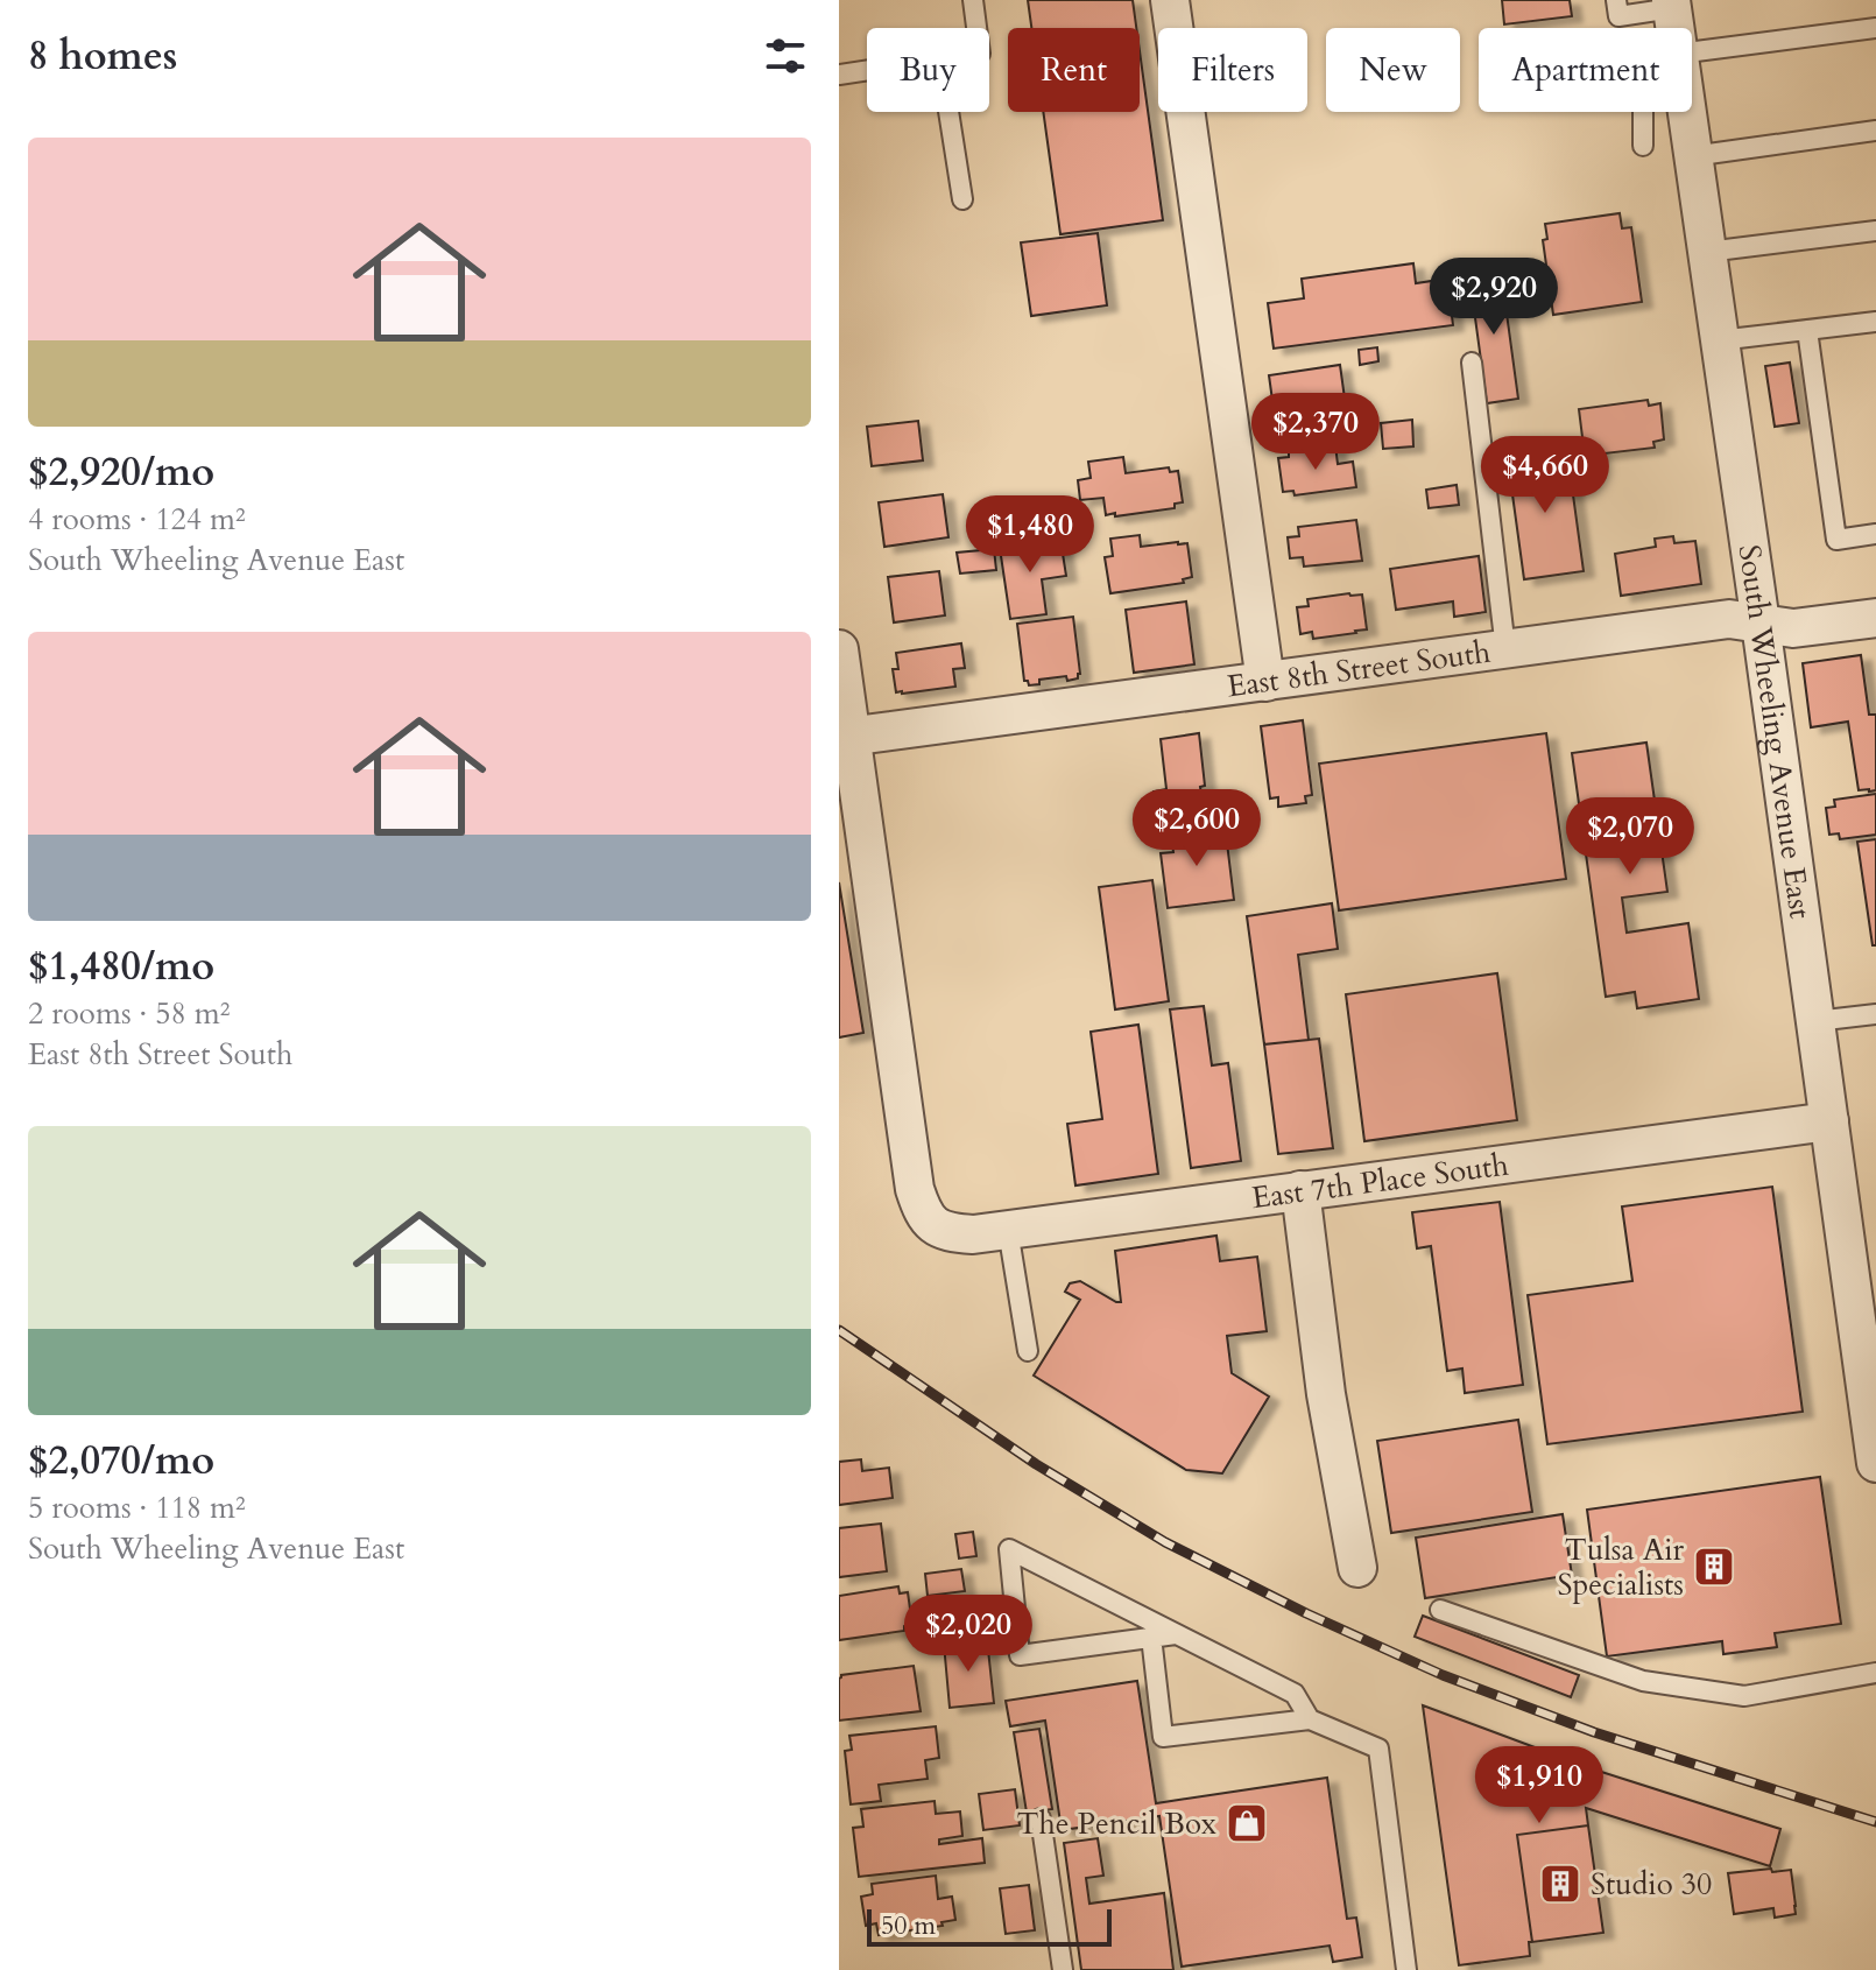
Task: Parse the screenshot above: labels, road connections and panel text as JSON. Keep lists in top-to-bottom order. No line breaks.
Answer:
{"streets":{"street":["East 8th Street South","South Wheeling Avenue East","East 7th Place South"]},"crossings":[["East 8th Street South","South Wheeling Avenue East"],["East 8th Street South","East 7th Place South"],["South Wheeling Avenue East","East 7th Place South"]],"places":{"building":["Tulsa Air Specialists","Studio 30"],"shop":["The Pencil Box"]},"scale_bar":"50 m","page":{"heading":"8 homes","chip":["Buy","Rent","Filters","New","Apartment"],"list":[{"name":"$2,920/mo","note":"4 rooms · 124 m² · South Wheeling Avenue East"},{"name":"$1,480/mo","note":"2 rooms · 58 m² · East 8th Street South"},{"name":"$2,070/mo","note":"5 rooms · 118 m² · South Wheeling Avenue East"}],"price":["$2,920","$2,370","$4,660","$1,480","$2,600","$2,070","$2,020","$1,910"],"scale":"50 m"}}
